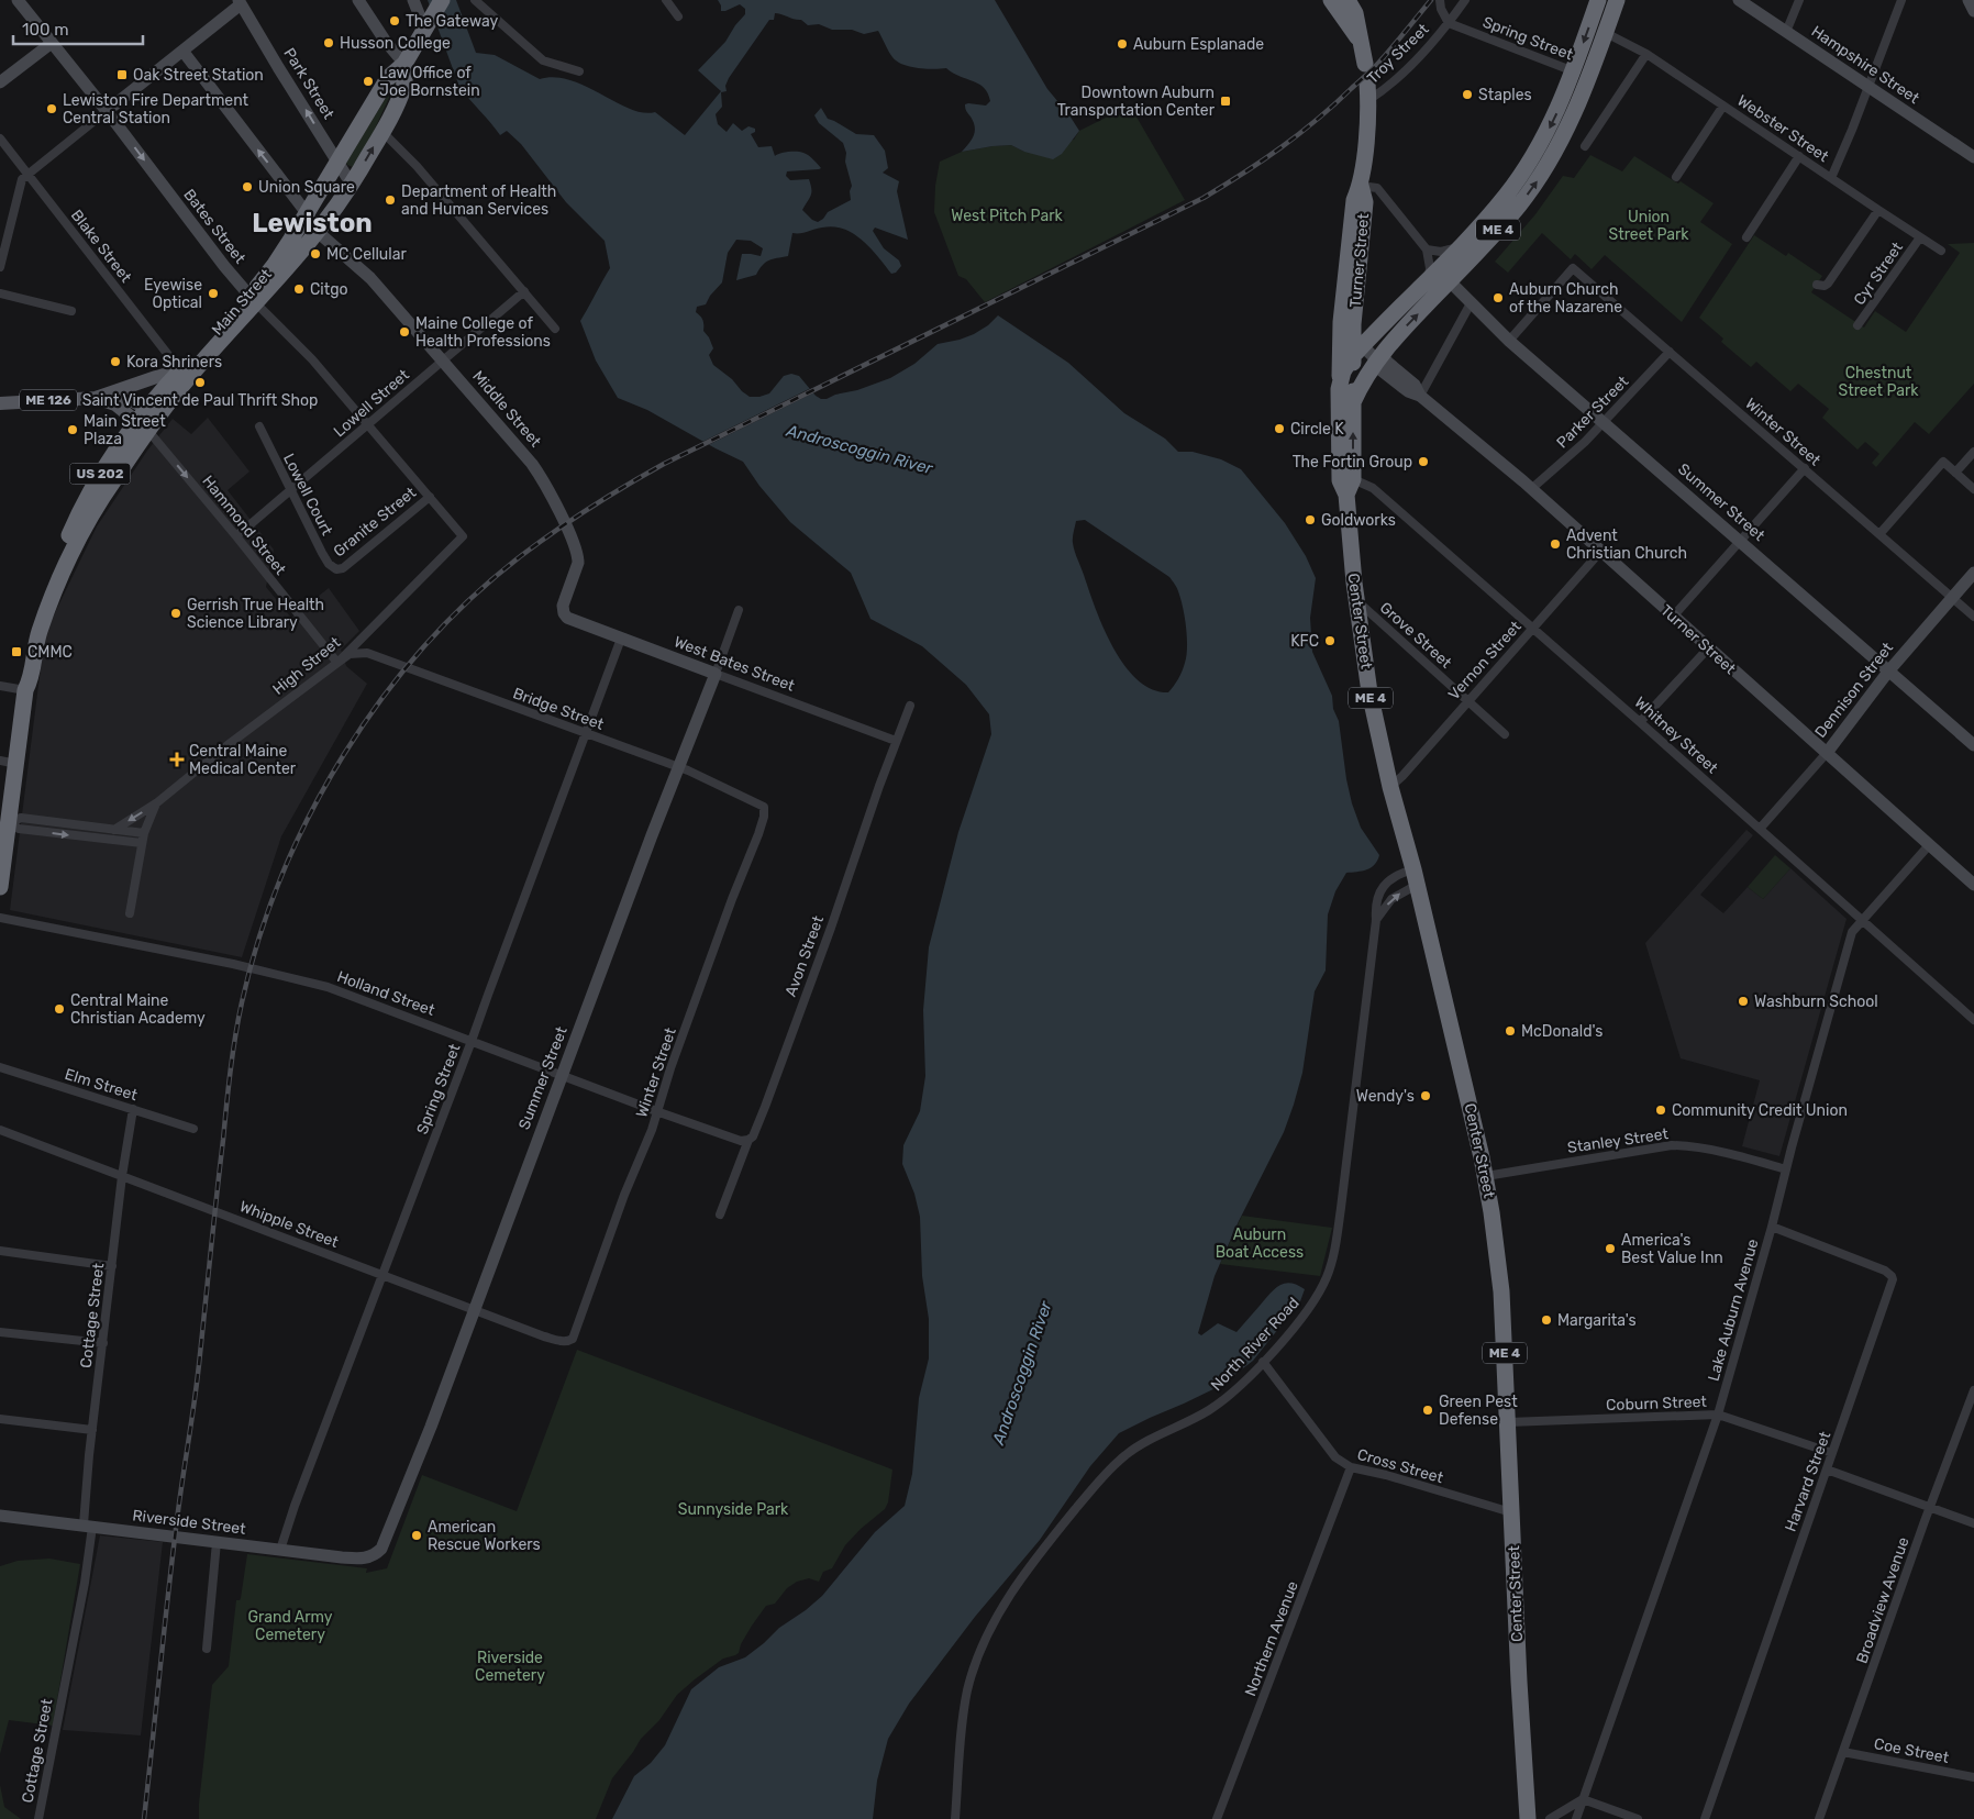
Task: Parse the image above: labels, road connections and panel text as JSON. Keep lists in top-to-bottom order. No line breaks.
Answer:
{"streets":{"highway":["ME 4","Turner Street","Main Street","US 202","Center Street"],"main road":["ME 126"],"street":["Spring Street","Troy Street","Hampshire Street","Park Street","Webster Street","Bates Street","Blake Street","Cyr Street","Lowell Street","Middle Street","Parker Street","Winter Street","Lowell Court","Summer Street","Granite Street","Hammond Street","Grove Street","Vernon Street","West Bates Street","High Street","Dennison Street","Bridge Street","Whitney Street","Avon Street","Holland Street","Elm Street","Stanley Street","Whipple Street","Lake Auburn Avenue","Cottage Street","North River Road","Coburn Street","Cross Street","Harvard Street","Riverside Street","Broadview Avenue","Northern Avenue","Coe Street"]},"crossings":[["Spring Street","Troy Street"],["Spring Street","ME 4"],["Spring Street","West Bates Street"],["Spring Street","Bridge Street"],["Spring Street","Holland Street"],["Spring Street","Whipple Street"],["Spring Street","Riverside Street"],["Troy Street","Turner Street"],["Park Street","Main Street"],["Webster Street","ME 4"],["Webster Street","Cyr Street"],["Bates Street","Main Street"],["Bates Street","Lowell Street"],["Bates Street","Granite Street"],["Bates Street","High Street"],["ME 4","Turner Street"],["ME 4","Summer Street"],["ME 4","Center Street"],["Blake Street","Main Street"],["Turner Street","Parker Street"],["Turner Street","Center Street"],["Turner Street","Vernon Street"],["Turner Street","Dennison Street"],["Turner Street","Lake Auburn Avenue"],["Main Street","Middle Street"],["Main Street","Hammond Street"],["Lowell Street","Middle Street"],["Lowell Street","Lowell Court"],["Lowell Street","Hammond Street"],["Middle Street","West Bates Street"],["Parker Street","Winter Street"],["Parker Street","Summer Street"],["Winter Street","Summer Street"],["Winter Street","Dennison Street"],["Winter Street","Bridge Street"],["Winter Street","Holland Street"],["Winter Street","Whipple Street"],["Lowell Court","Granite Street"],["Summer Street","West Bates Street"],["Summer Street","Dennison Street"],["Summer Street","Bridge Street"],["Summer Street","Holland Street"],["Summer Street","Whipple Street"],["Summer Street","Riverside Street"],["Hammond Street","High Street"],["Hammond Street","Bridge Street"],["Center Street","Grove Street"],["Center Street","Vernon Street"],["Center Street","Whitney Street"],["Center Street","Stanley Street"],["Center Street","North River Road"],["Center Street","Coburn Street"],["Center Street","Cross Street"],["Grove Street","Vernon Street"],["Vernon Street","Whitney Street"],["West Bates Street","Avon Street"],["High Street","Bridge Street"],["Dennison Street","Whitney Street"],["Whitney Street","Lake Auburn Avenue"],["Avon Street","Holland Street"],["Elm Street","Cottage Street"],["Stanley Street","Lake Auburn Avenue"],["Whipple Street","Cottage Street"],["Lake Auburn Avenue","Coburn Street"],["Lake Auburn Avenue","Harvard Street"],["Cottage Street","Riverside Street"],["North River Road","Cross Street"],["Coburn Street","Harvard Street"],["Cross Street","Northern Avenue"],["Broadview Avenue","Coe Street"]],"one_way":["Hammond Street"],"districts":["Lewiston"],"water":["Androscoggin River"],"parks":["West Pitch Park","Union Street Park","Chestnut Street Park","Auburn Boat Access","Sunnyside Park","Grand Army Cemetery","Riverside Cemetery"],"places":{"other":["The Gateway","Husson College","Auburn Esplanade","Law Office of Joe Bornstein","Staples","Lewiston Fire Department Central Station","Union Square","Department of Health and Human Services","MC Cellular","Citgo","Eyewise Optical","Auburn Church of the Nazarene","Maine College of Health Professions","Kora Shriners","Saint Vincent de Paul Thrift Shop","Circle K","Main Street Plaza","The Fortin Group","Goldworks","Advent Christian Church","Gerrish True Health Science Library","KFC","Washburn School","Central Maine Christian Academy","McDonald's","Wendy's","Community Credit Union","America's Best Value Inn","Margarita's","Green Pest Defense","American Rescue Workers"],"transit":["Oak Street Station","Downtown Auburn Transportation Center","CMMC"],"health":["Central Maine Medical Center"]},"scale_bar":"100 m"}
